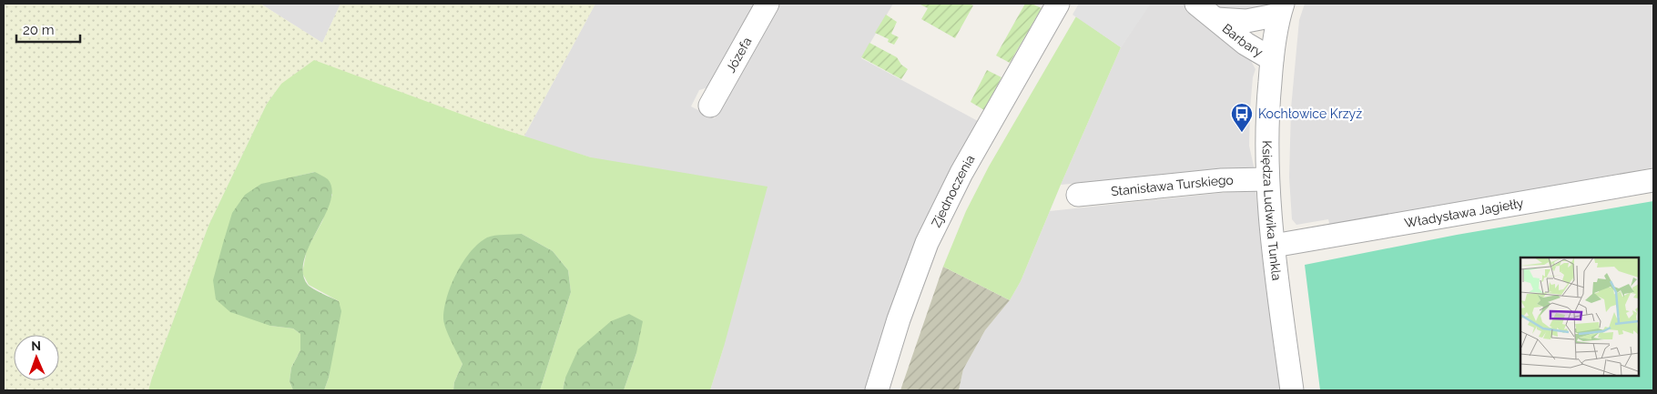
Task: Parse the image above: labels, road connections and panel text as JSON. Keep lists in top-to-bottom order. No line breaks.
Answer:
{"streets":{"street":["Barbary","Józefa","Stanisława Turskiego","Zjednoczenia","Księdza Ludwika Tunkla","Władysława Jagiełły"]},"crossings":[["Barbary","Księdza Ludwika Tunkla"],["Stanisława Turskiego","Księdza Ludwika Tunkla"],["Księdza Ludwika Tunkla","Władysława Jagiełły"]],"places":{"bus stop":["Kochłowice Krzyż"]},"scale_bar":"20 m","north":"top"}
